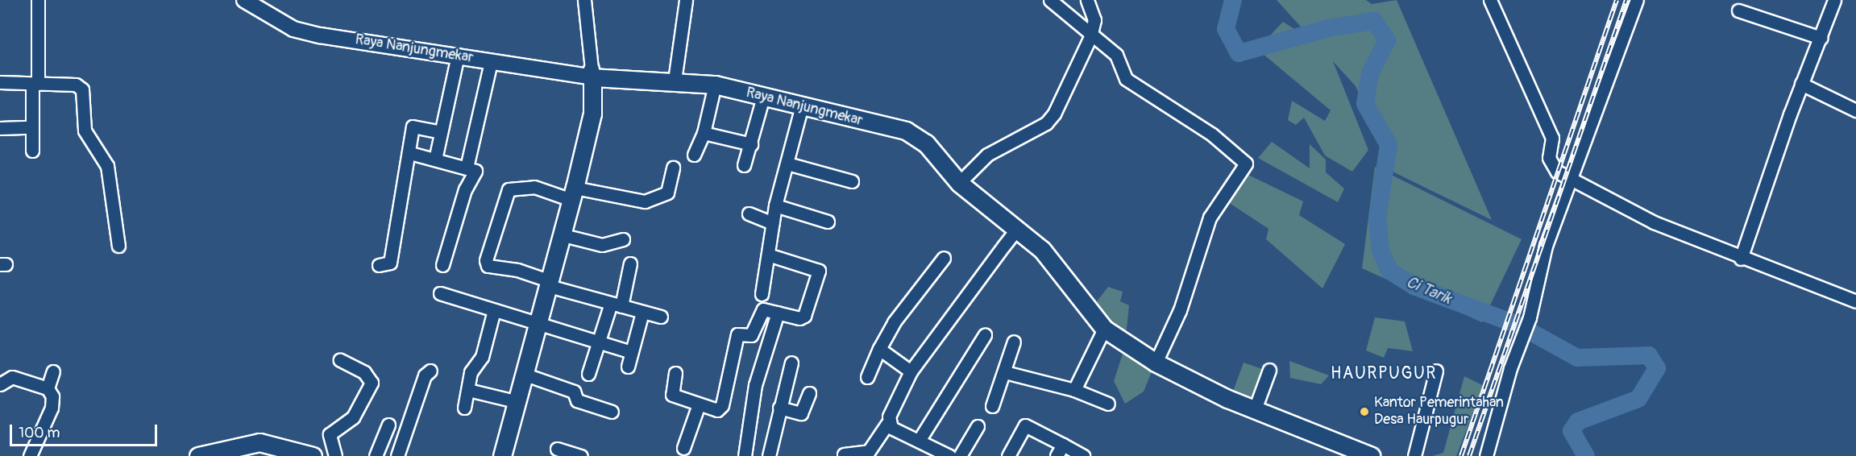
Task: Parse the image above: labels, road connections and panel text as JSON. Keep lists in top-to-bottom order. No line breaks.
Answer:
{"streets":{"main road":["Raya Nanjungmekar"]},"districts":["HAURPUGUR"],"water":["Ci Tarik"],"places":["Kantor Pemerintahan Desa Haurpugur"],"scale_bar":"100 m"}
